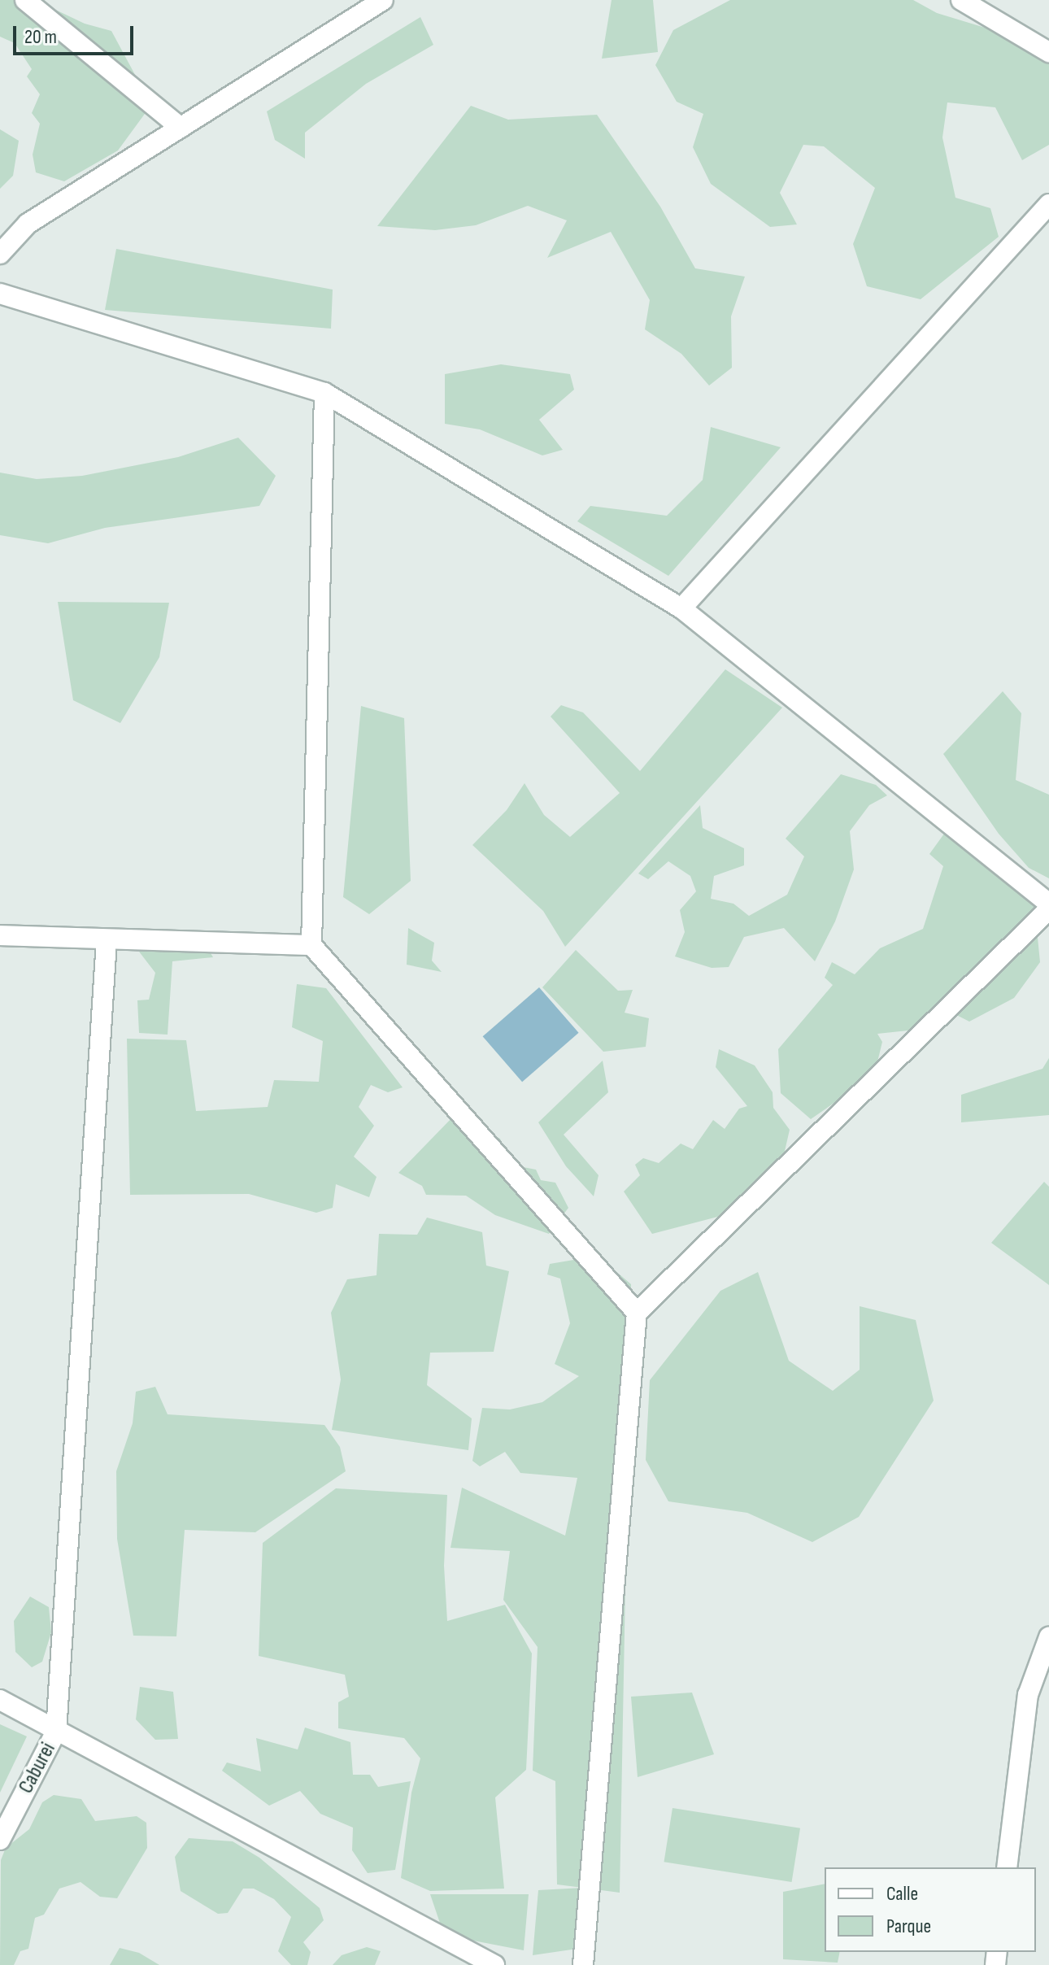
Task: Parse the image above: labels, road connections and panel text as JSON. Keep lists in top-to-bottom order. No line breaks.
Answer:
{"streets":{"street":["Caburei"]},"legend":["Calle","Parque"],"scale_bar":"20 m"}
